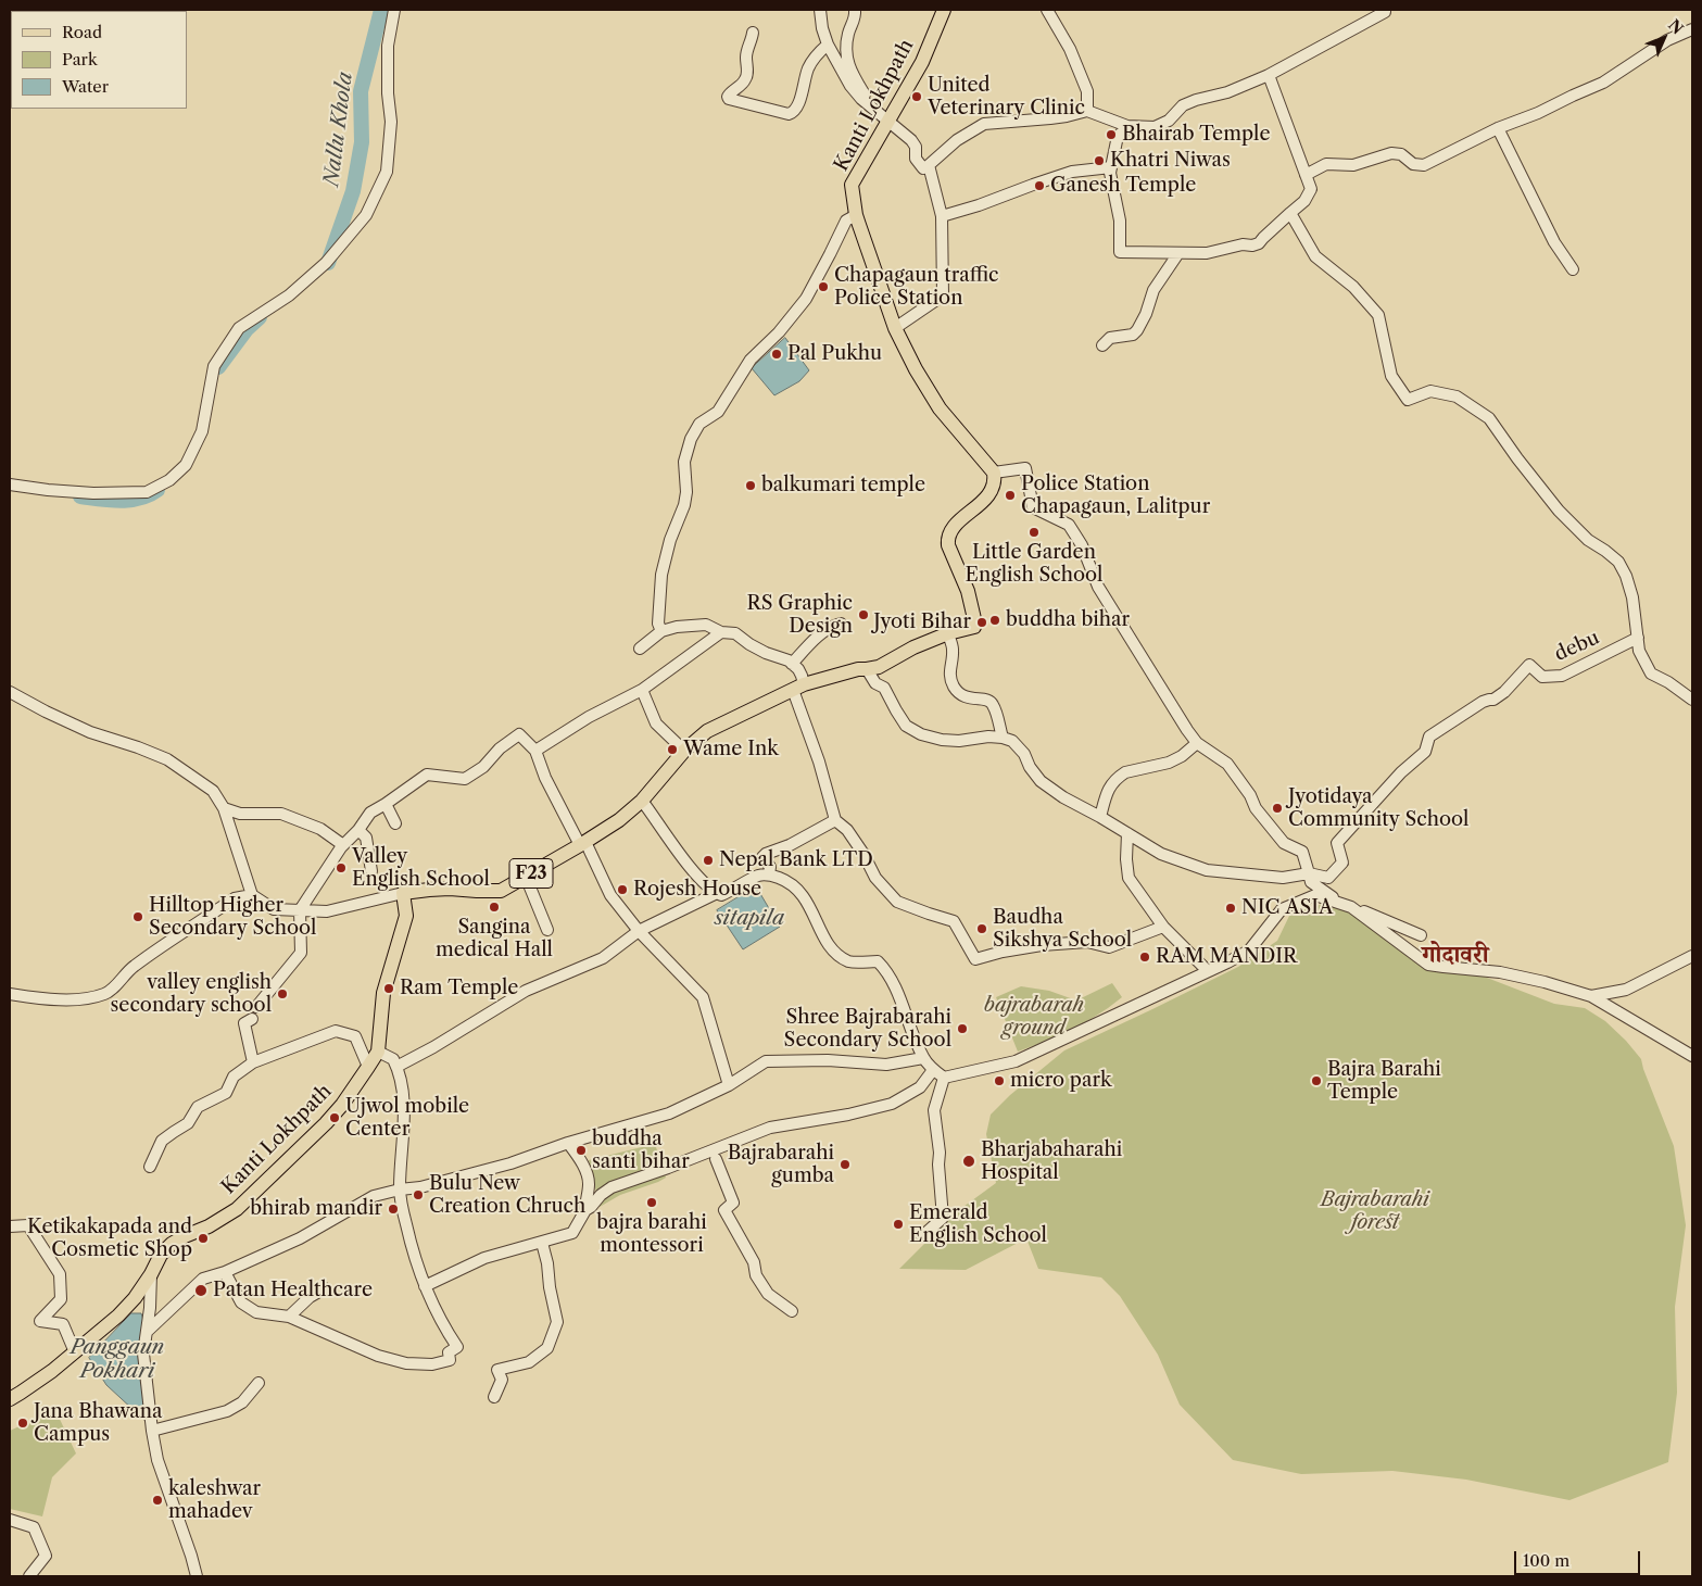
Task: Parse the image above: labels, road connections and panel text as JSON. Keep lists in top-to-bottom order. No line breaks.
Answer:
{"streets":{"main road":["Kanti Lokhpath","F23"],"street":["debu"]},"crossings":[["Kanti Lokhpath","F23"]],"districts":["गोदावरी"],"water":["Nallu Khola","sitapila","Panggaun Pokhari"],"parks":["bajrabarah ground","Bajrabarahi forest"],"places":["United Veterinary Clinic","Bhairab Temple","Khatri Niwas","Ganesh Temple","Chapagaun traffic Police Station","Pal Pukhu","balkumari temple","Police Station Chapagaun, Lalitpur","Little Garden English School","RS Graphic Design","buddha bihar","Jyoti Bihar","Wame Ink","Jyotidaya Community School","Nepal Bank LTD","Valley English School","Rojesh House","Sangina medical Hall","NIC ASIA","Hilltop Higher Secondary School","Baudha Sikshya School","RAM MANDIR","Ram Temple","valley english secondary school","Shree Bajrabarahi Secondary School","micro park","Bajra Barahi Temple","Ujwol mobile Center","buddha santi bihar","Bharjabaharahi Hospital","Bajrabarahi gumba","Bulu New Creation Chruch","bajra barahi montessori","bhirab mandir","Emerald English School","Ketikakapada and Cosmetic Shop","Patan Healthcare","Jana Bhawana Campus","kaleshwar mahadev"],"legend":["Road","Park","Water"],"scale_bar":"100 m","north":"top right"}
